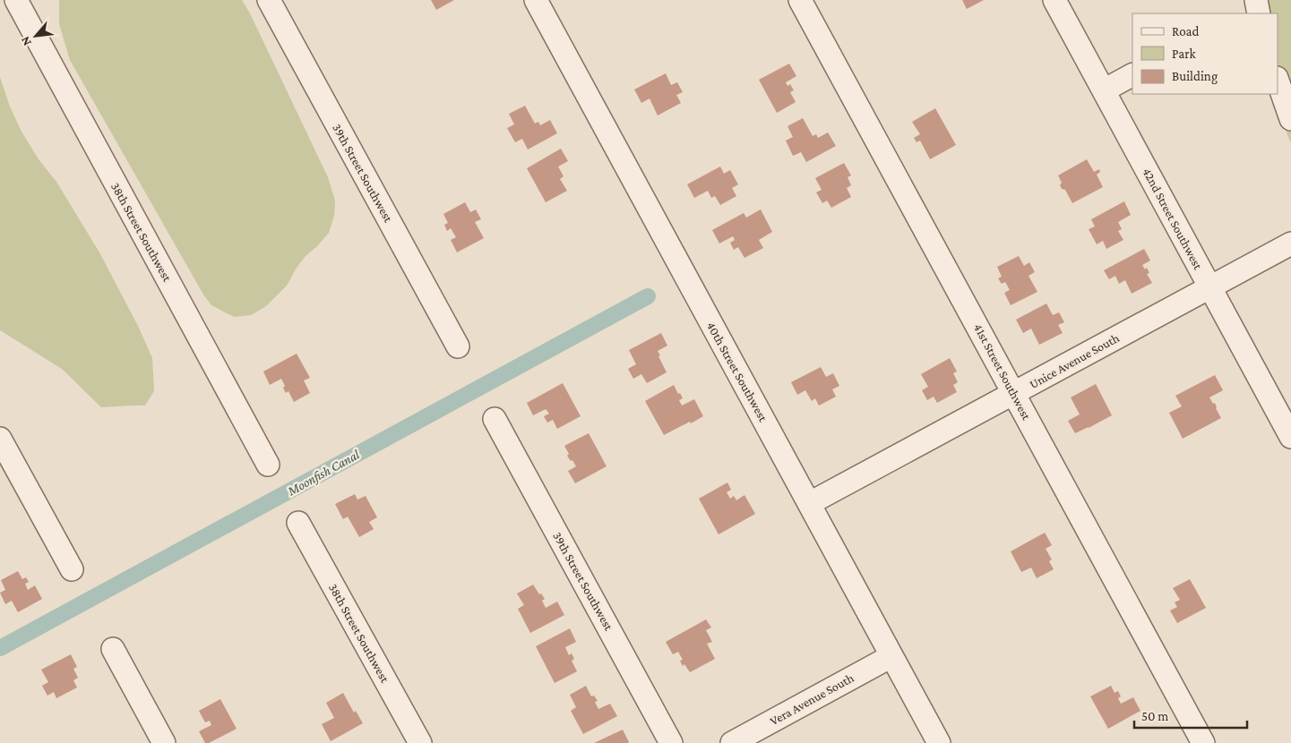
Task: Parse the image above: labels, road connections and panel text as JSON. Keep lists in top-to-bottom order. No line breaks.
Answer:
{"streets":{"street":["39th Street Southwest","42nd Street Southwest","38th Street Southwest","Unice Avenue South","40th Street Southwest","41st Street Southwest","Vera Avenue South"]},"crossings":[["42nd Street Southwest","Unice Avenue South"],["Unice Avenue South","40th Street Southwest"],["Unice Avenue South","41st Street Southwest"],["40th Street Southwest","Vera Avenue South"]],"water":["Moonfish Canal"],"legend":["Road","Park","Building"],"scale_bar":"50 m","north":"bottom left"}
